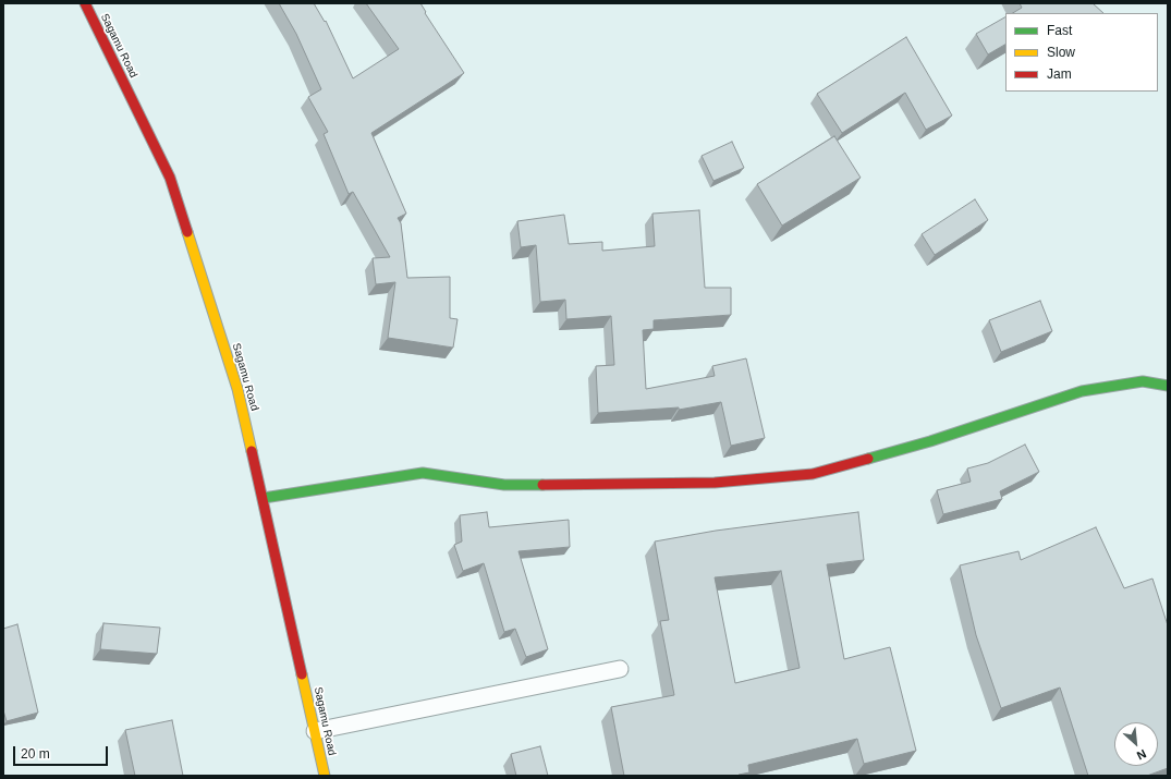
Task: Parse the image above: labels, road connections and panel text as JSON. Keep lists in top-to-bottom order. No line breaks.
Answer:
{"streets":{"main road":["Sagamu Road"]},"legend":["Fast","Slow","Jam"],"scale_bar":"20 m","north":"bottom right"}
